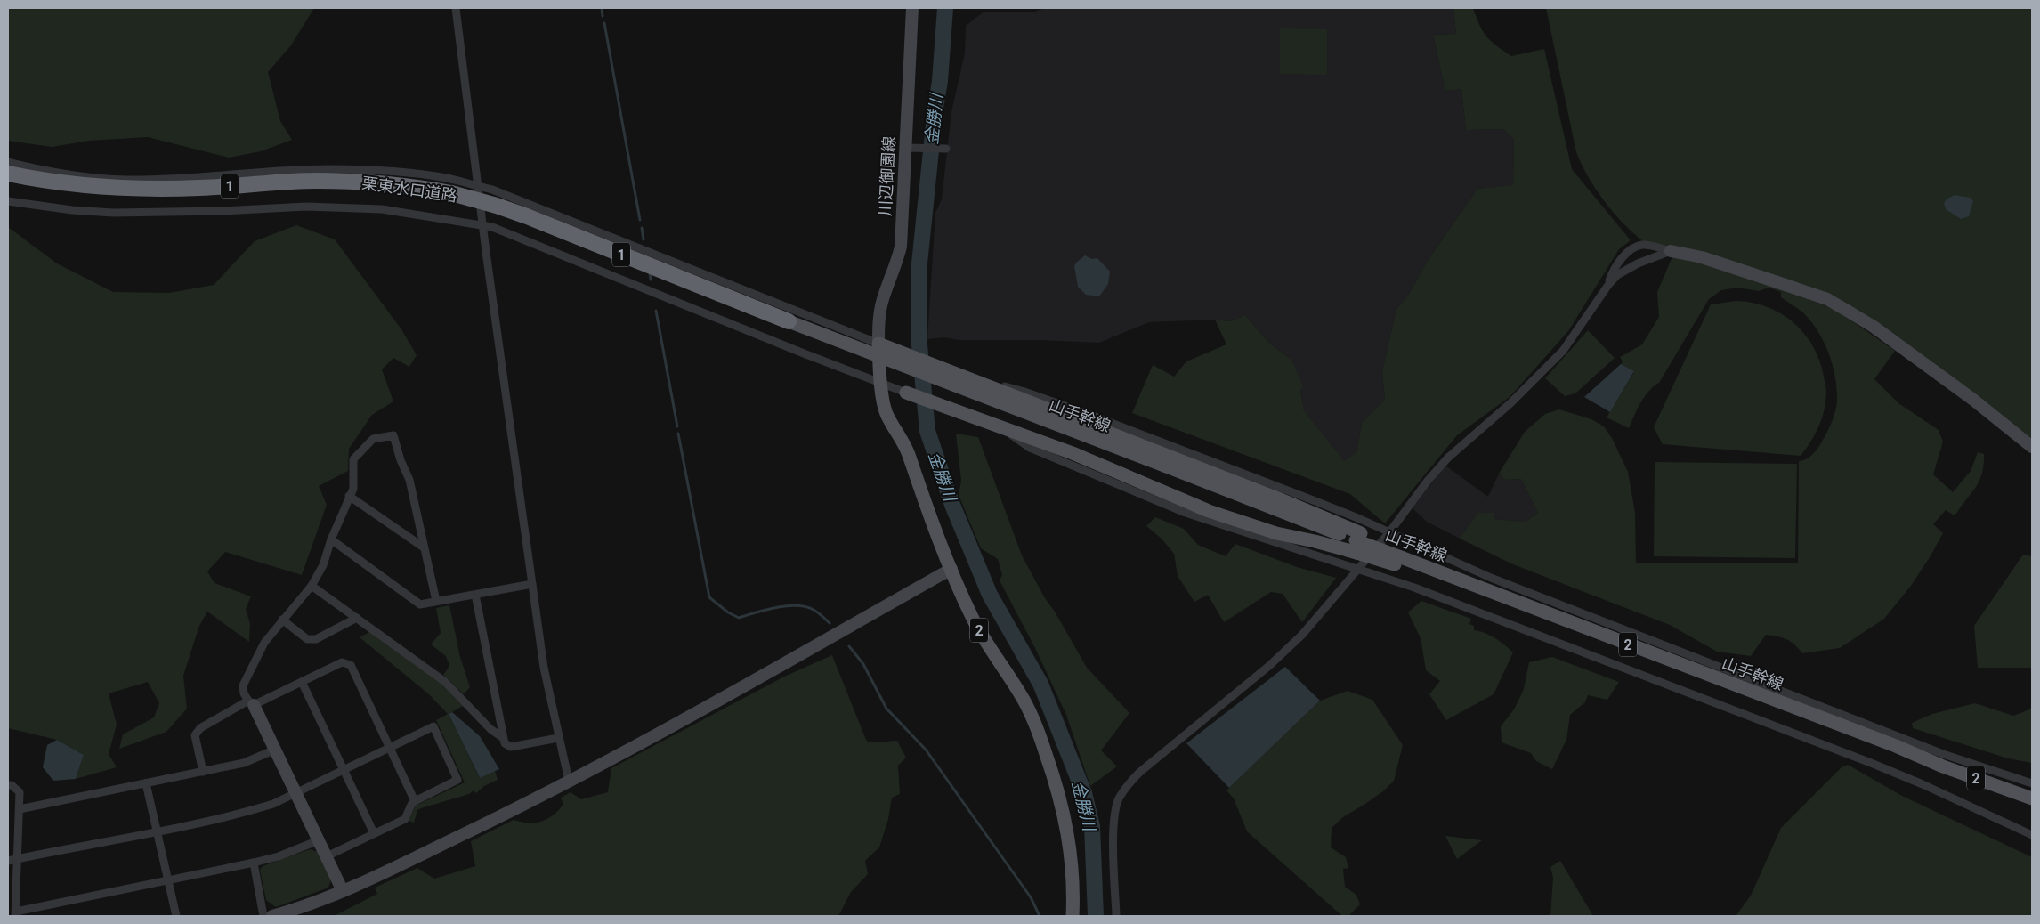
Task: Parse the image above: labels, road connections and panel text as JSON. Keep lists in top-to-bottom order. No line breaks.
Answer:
{"streets":{"highway":["1","栗東水口道路"],"main road":["山手幹線","2"],"street":["川辺御園線"]},"crossings":[["川辺御園線","2"],["栗東水口道路","山手幹線"]],"water":["金勝川"]}
